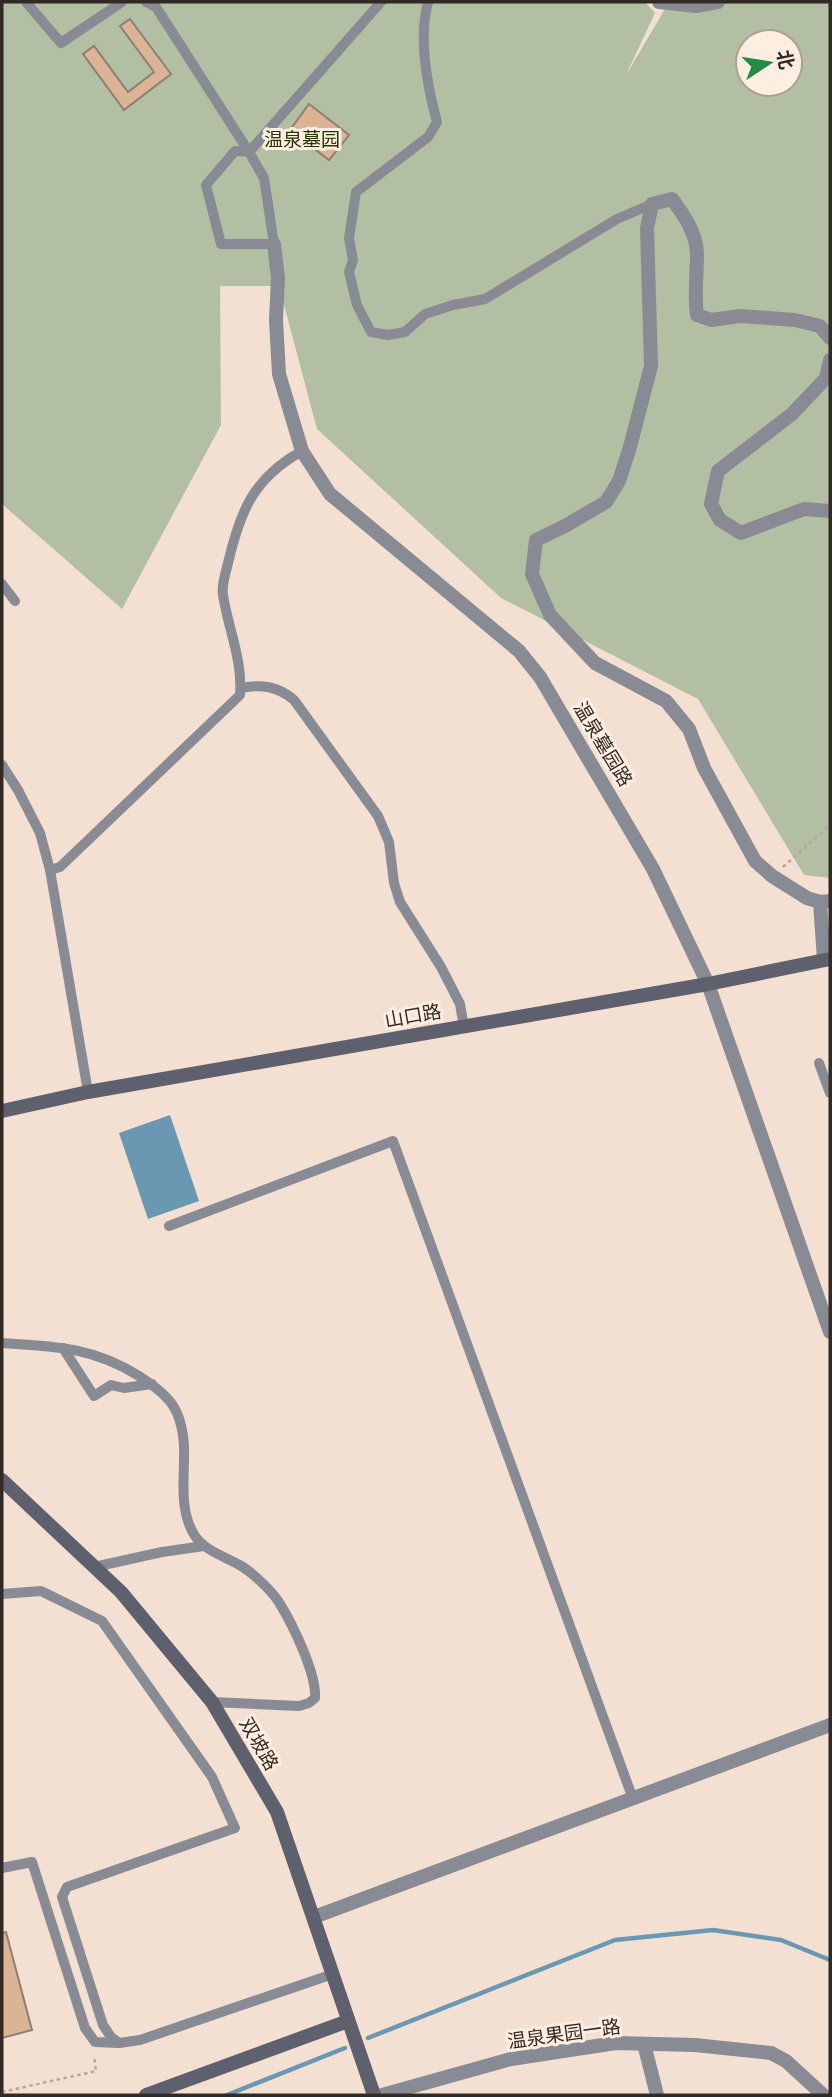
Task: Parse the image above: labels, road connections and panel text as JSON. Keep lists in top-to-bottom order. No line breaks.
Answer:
{"streets":{"street":["温泉墓园路","山口路","双坡路","温泉果园一路"]},"crossings":[["温泉墓园路","山口路"]],"parks":["温泉墓园"],"north":"right"}
